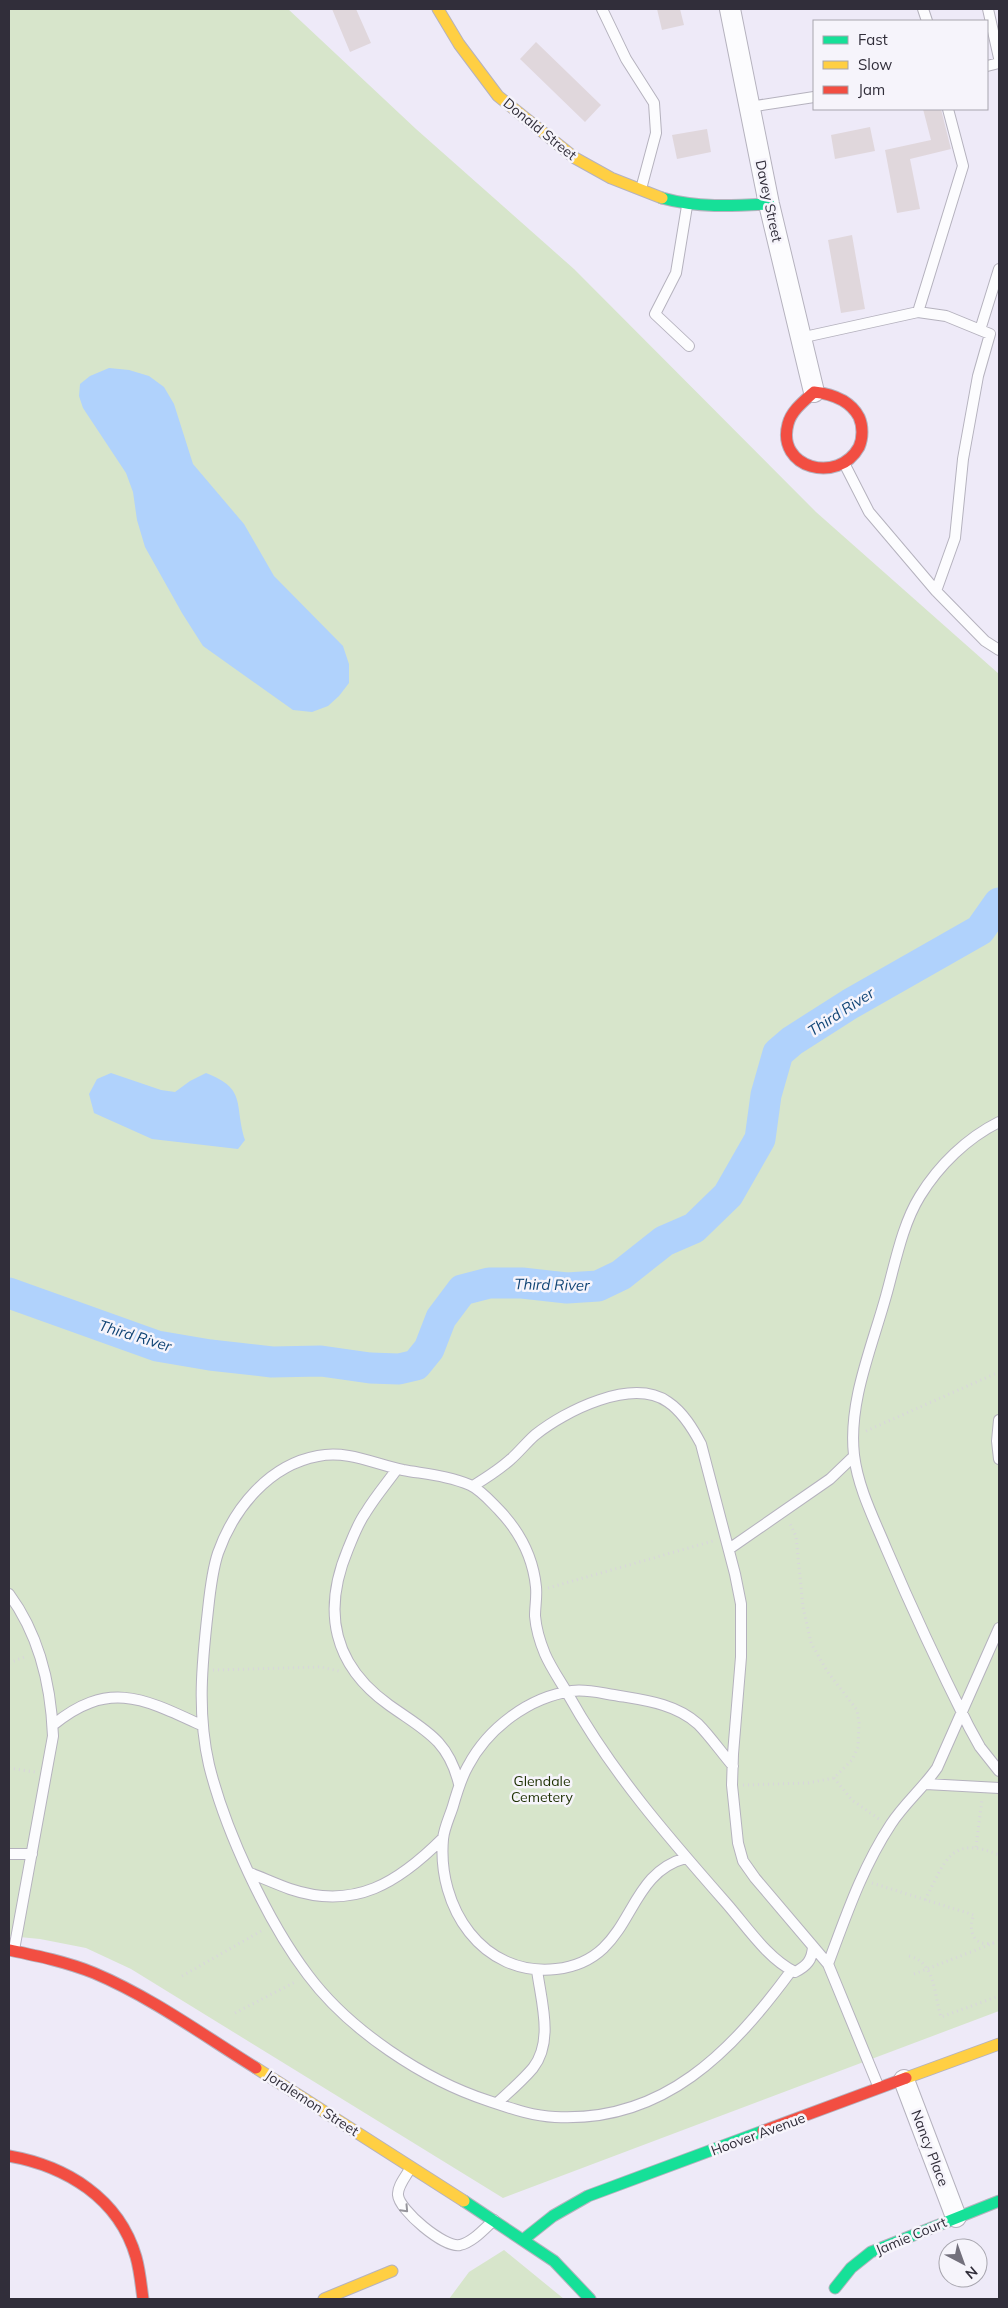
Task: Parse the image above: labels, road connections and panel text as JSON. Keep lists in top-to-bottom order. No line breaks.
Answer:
{"streets":{"street":["Donald Street","Davey Street","Joralemon Street","Hoover Avenue","Nancy Place","Jamie Court"]},"crossings":[["Donald Street","Davey Street"],["Joralemon Street","Hoover Avenue"],["Hoover Avenue","Nancy Place"],["Nancy Place","Jamie Court"]],"water":["Third River"],"parks":["Glendale Cemetery"],"legend":["Fast","Slow","Jam"],"north":"bottom right"}
